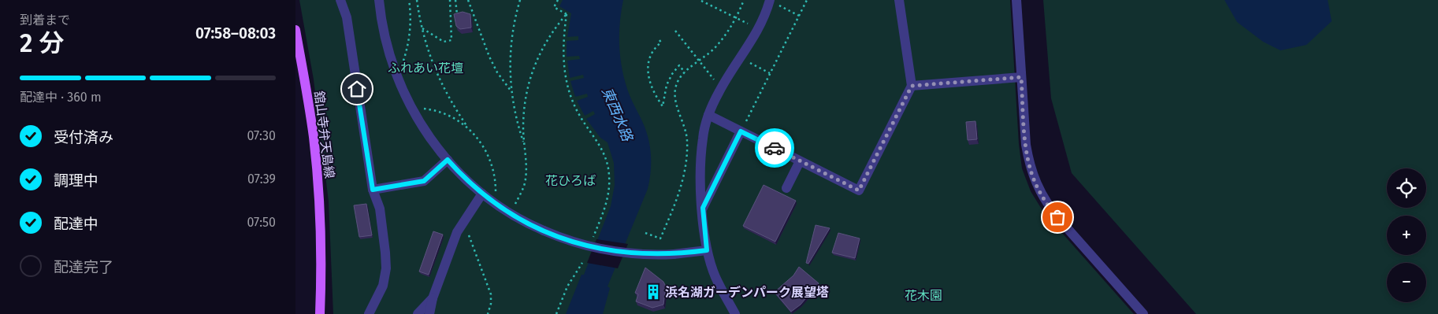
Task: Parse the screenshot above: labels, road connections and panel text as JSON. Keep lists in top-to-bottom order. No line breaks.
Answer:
{"streets":{"main road":["舘山寺弁天島線"]},"water":["東西水路"],"parks":["ふれあい花壇","花ひろば","花木園"],"places":{"building":["浜名湖ガーデンパーク展望塔"]},"page":{"heading":["2 分","到着まで","07:58–08:03"],"bar":"配達中 · 360 m","list":[["受付済み","07:30"],["調理中","07:39"],["配達中","07:50"],"配達完了"],"map_buttons":["+","−"]}}
